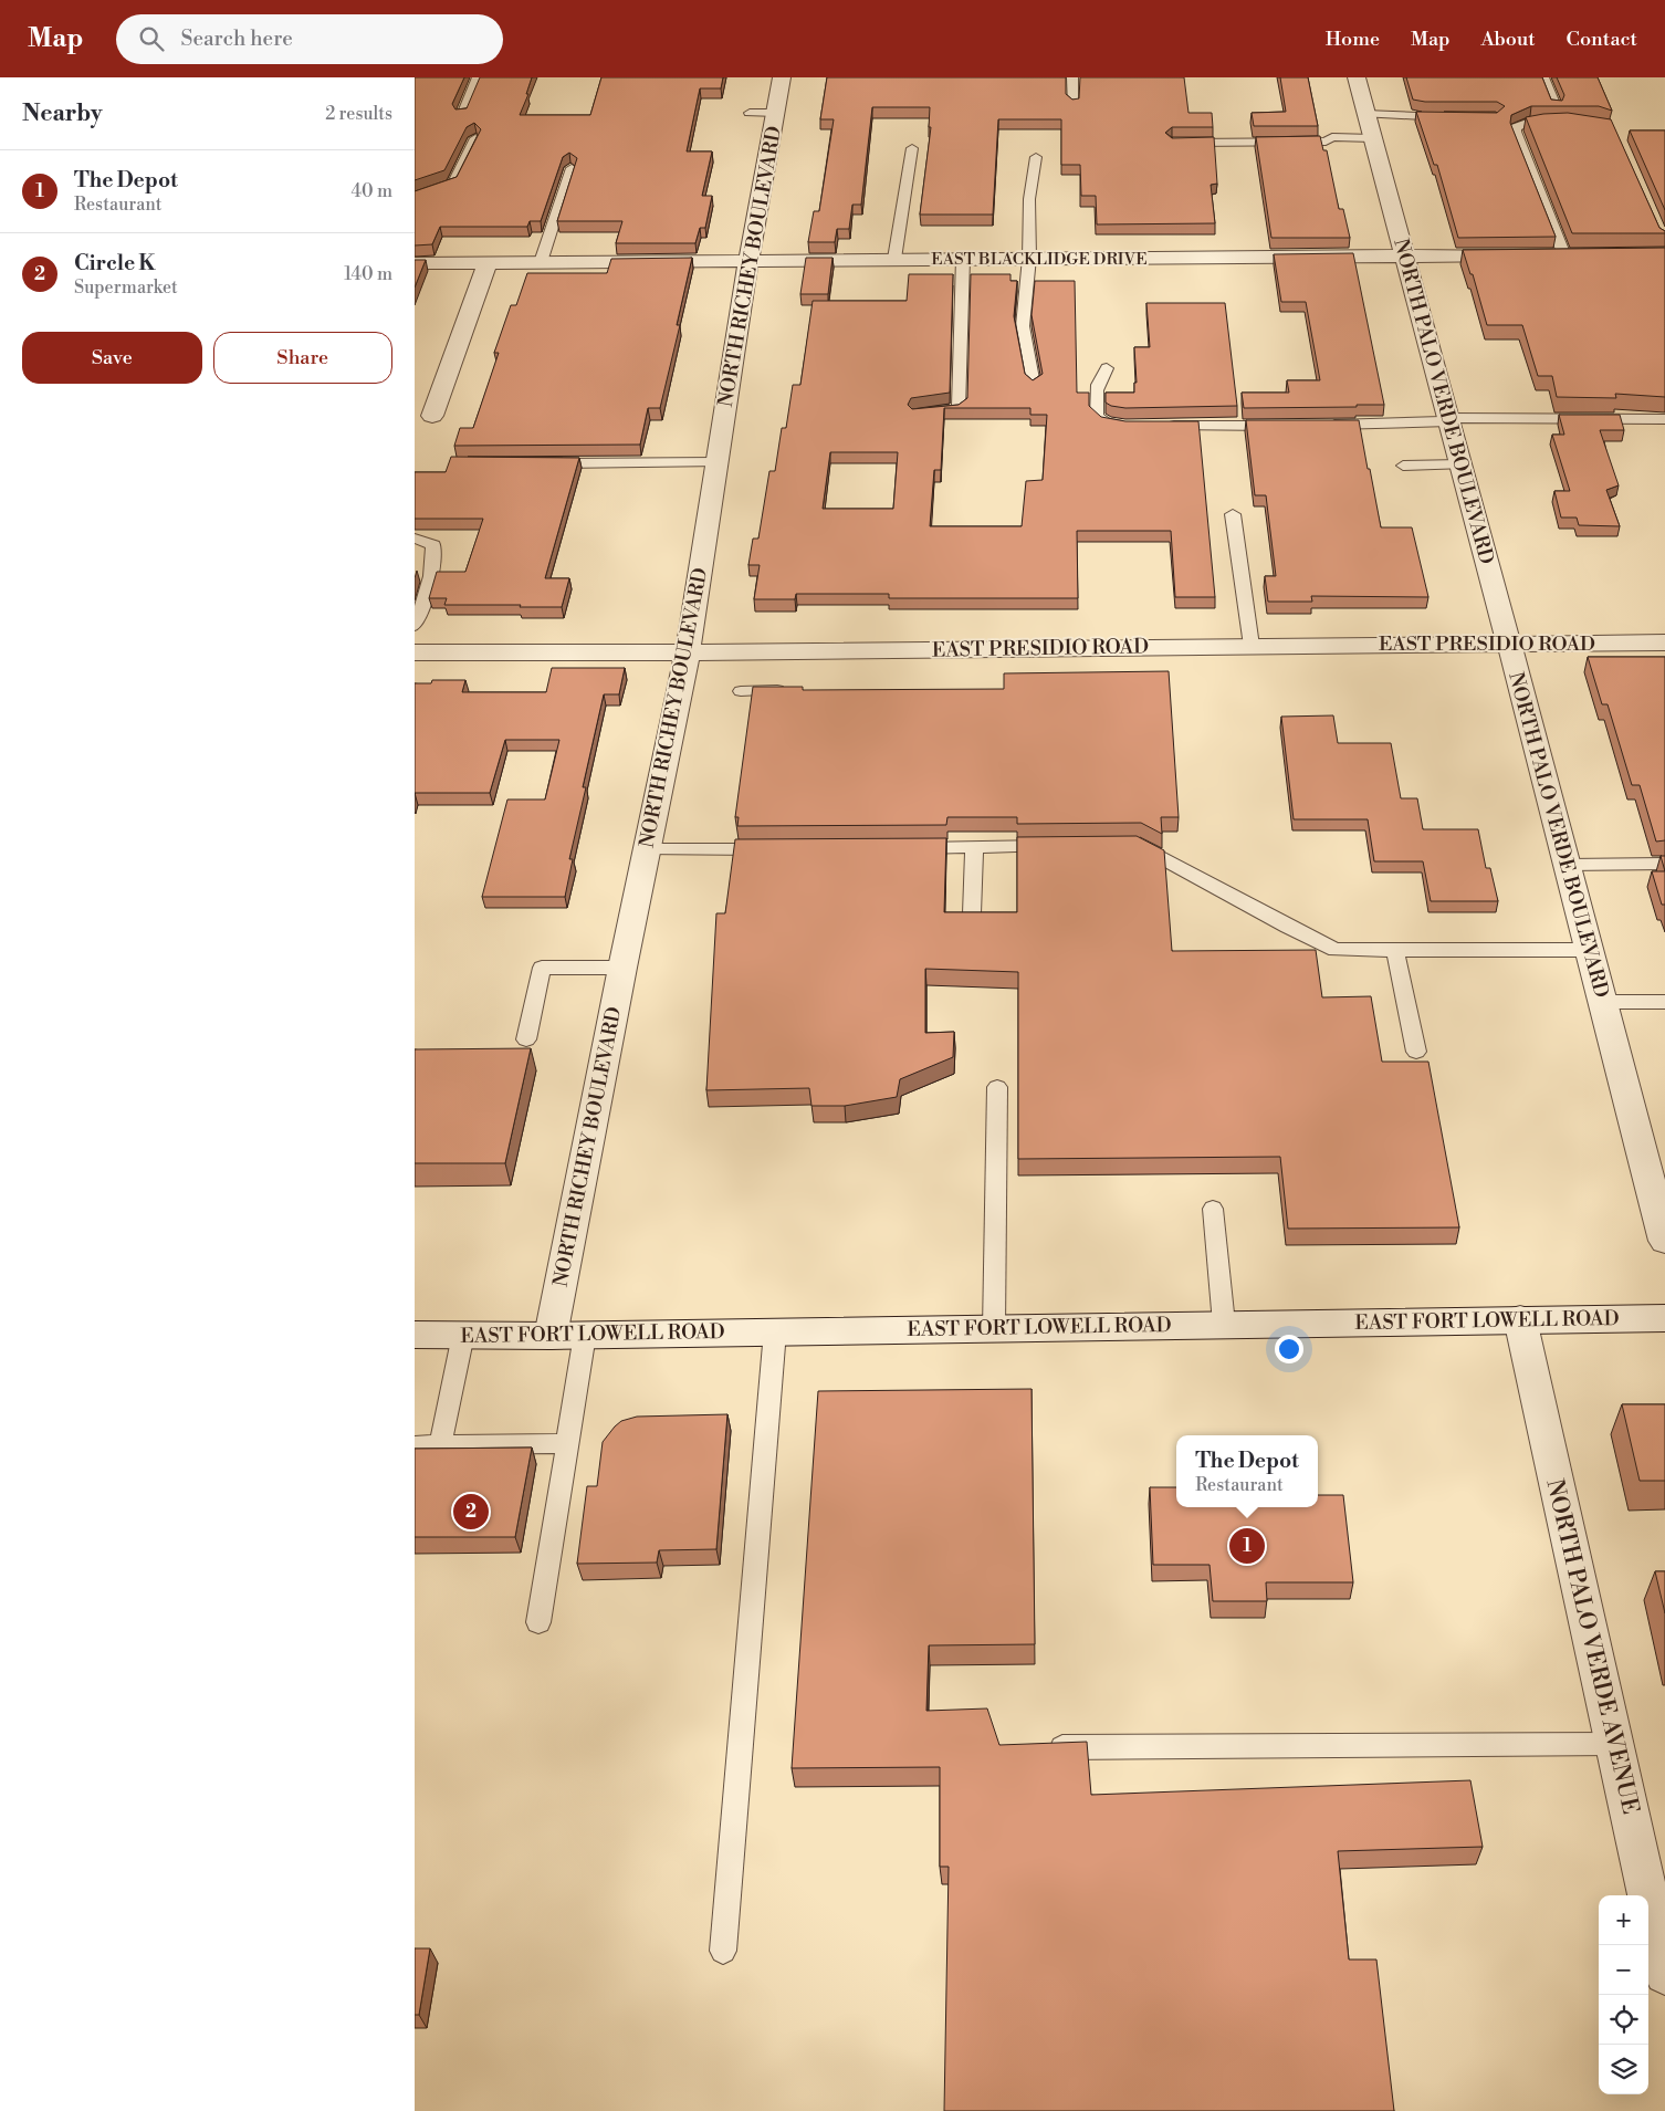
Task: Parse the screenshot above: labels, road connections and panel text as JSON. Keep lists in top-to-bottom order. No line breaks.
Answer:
{"streets":{"street":["EAST BLACKLIDGE DRIVE","NORTH RICHEY BOULEVARD","NORTH PALO VERDE BOULEVARD","EAST PRESIDIO ROAD","EAST FORT LOWELL ROAD","NORTH PALO VERDE AVENUE"]},"crossings":[["EAST BLACKLIDGE DRIVE","NORTH RICHEY BOULEVARD"],["EAST BLACKLIDGE DRIVE","NORTH PALO VERDE BOULEVARD"],["NORTH RICHEY BOULEVARD","EAST PRESIDIO ROAD"],["NORTH RICHEY BOULEVARD","EAST FORT LOWELL ROAD"],["NORTH PALO VERDE BOULEVARD","EAST PRESIDIO ROAD"],["EAST FORT LOWELL ROAD","NORTH PALO VERDE AVENUE"]],"page":{"header":"Map","search":"Search here","nav":["Home","Map","About","Contact"],"heading":["Nearby","2 results"],"list":[{"mark":"1","name":"The Depot","note":"Restaurant","value":"40 m"},{"mark":"2","name":"Circle K","note":"Supermarket","value":"140 m"}],"buttons":["Save","Share"],"popup":["The Depot","Restaurant"],"pins":["2","1"],"map_buttons":["+","−"]}}
